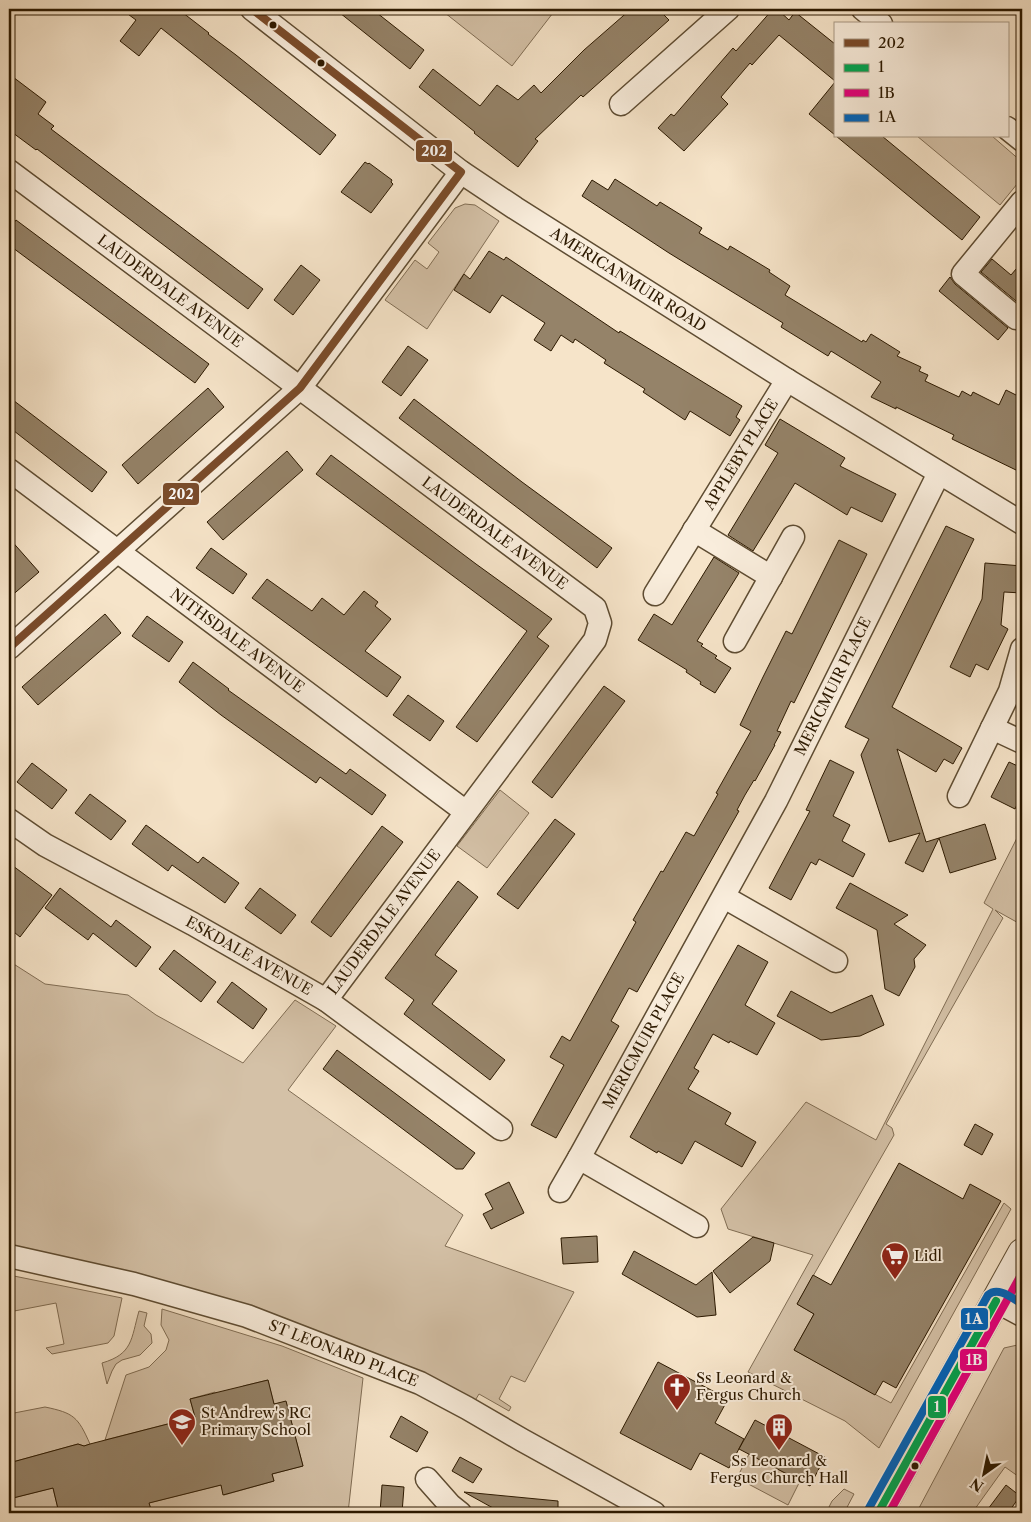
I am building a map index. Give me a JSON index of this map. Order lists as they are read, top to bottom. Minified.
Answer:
{"streets":{"street":["AMERICANMUIR ROAD","LAUDERDALE AVENUE","APPLEBY PLACE","NITHSDALE AVENUE","MERICMUIR PLACE","ESKDALE AVENUE","ST LEONARD PLACE"]},"crossings":[["AMERICANMUIR ROAD","APPLEBY PLACE"],["AMERICANMUIR ROAD","MERICMUIR PLACE"],["LAUDERDALE AVENUE","NITHSDALE AVENUE"],["LAUDERDALE AVENUE","ESKDALE AVENUE"]],"places":{"supermarket":["Lidl"],"church":["Ss Leonard & Fergus Church"],"school or university":["St Andrew's RC Primary School"],"building":["Ss Leonard & Fergus Church Hall"]},"lines":["transit line 202","transit line 1B","transit line 1A","transit line 1"],"legend":["202","1","1B","1A"],"north":"bottom left"}
